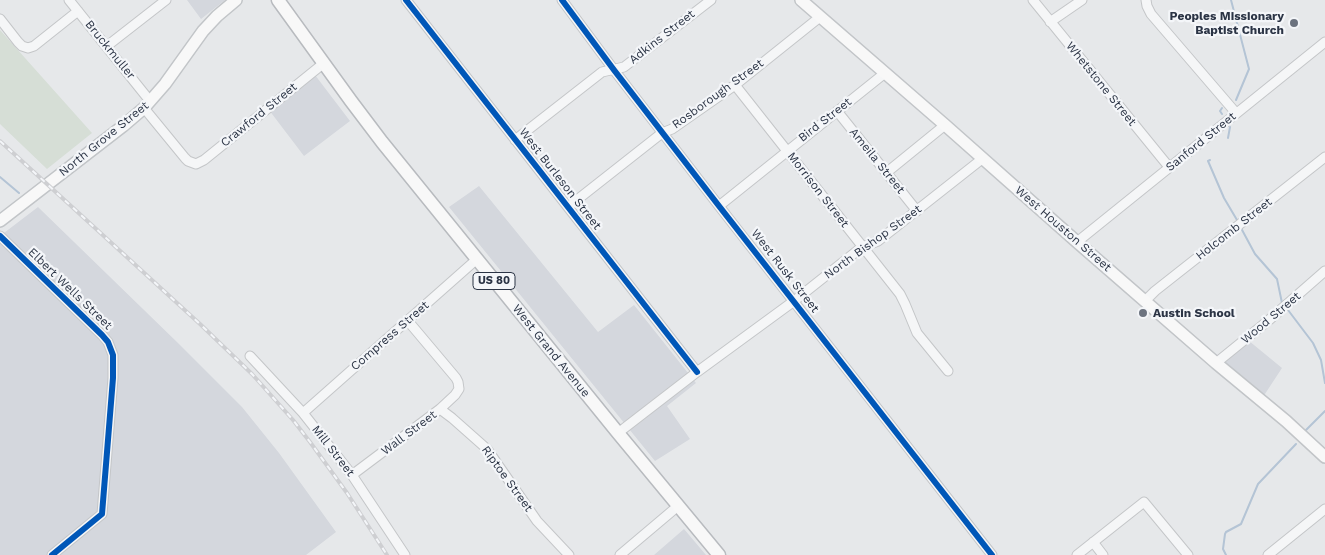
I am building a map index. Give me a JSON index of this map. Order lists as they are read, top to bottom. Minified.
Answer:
{"streets":{"highway":["US 80","West Grand Avenue"],"main road":["North Grove Street","West Houston Street"],"street":["Adkins Street","Bruckmuller","Whetstone Street","Rosborough Street","Crawford Street","Bird Street","Sanford Street","Ameila Street","West Burleson Street","Morrison Street","Holcomb Street","North Bishop Street","West Rusk Street","Elbert Wells Street","Wood Street","Compress Street","Wall Street","Mill Street","Riptoe Street"]},"crossings":[["Adkins Street","West Burleson Street"],["Adkins Street","West Rusk Street"],["Bruckmuller","Crawford Street"],["Bruckmuller","North Grove Street"],["Whetstone Street","Sanford Street"],["Rosborough Street","West Burleson Street"],["Rosborough Street","Morrison Street"],["Rosborough Street","West Houston Street"],["Rosborough Street","West Rusk Street"],["Crawford Street","West Grand Avenue"],["Bird Street","Ameila Street"],["Bird Street","Morrison Street"],["Bird Street","West Houston Street"],["Bird Street","West Rusk Street"],["Sanford Street","West Houston Street"],["Ameila Street","North Bishop Street"],["West Burleson Street","North Bishop Street"],["Morrison Street","North Bishop Street"],["West Houston Street","Holcomb Street"],["West Houston Street","North Bishop Street"],["West Houston Street","Wood Street"],["North Bishop Street","West Rusk Street"],["North Bishop Street","West Grand Avenue"],["Compress Street","West Grand Avenue"],["Compress Street","Wall Street"],["Compress Street","Mill Street"],["Wall Street","Mill Street"],["Wall Street","Riptoe Street"]],"places":["Peoples Missionary Baptist Church","Austin School"]}
